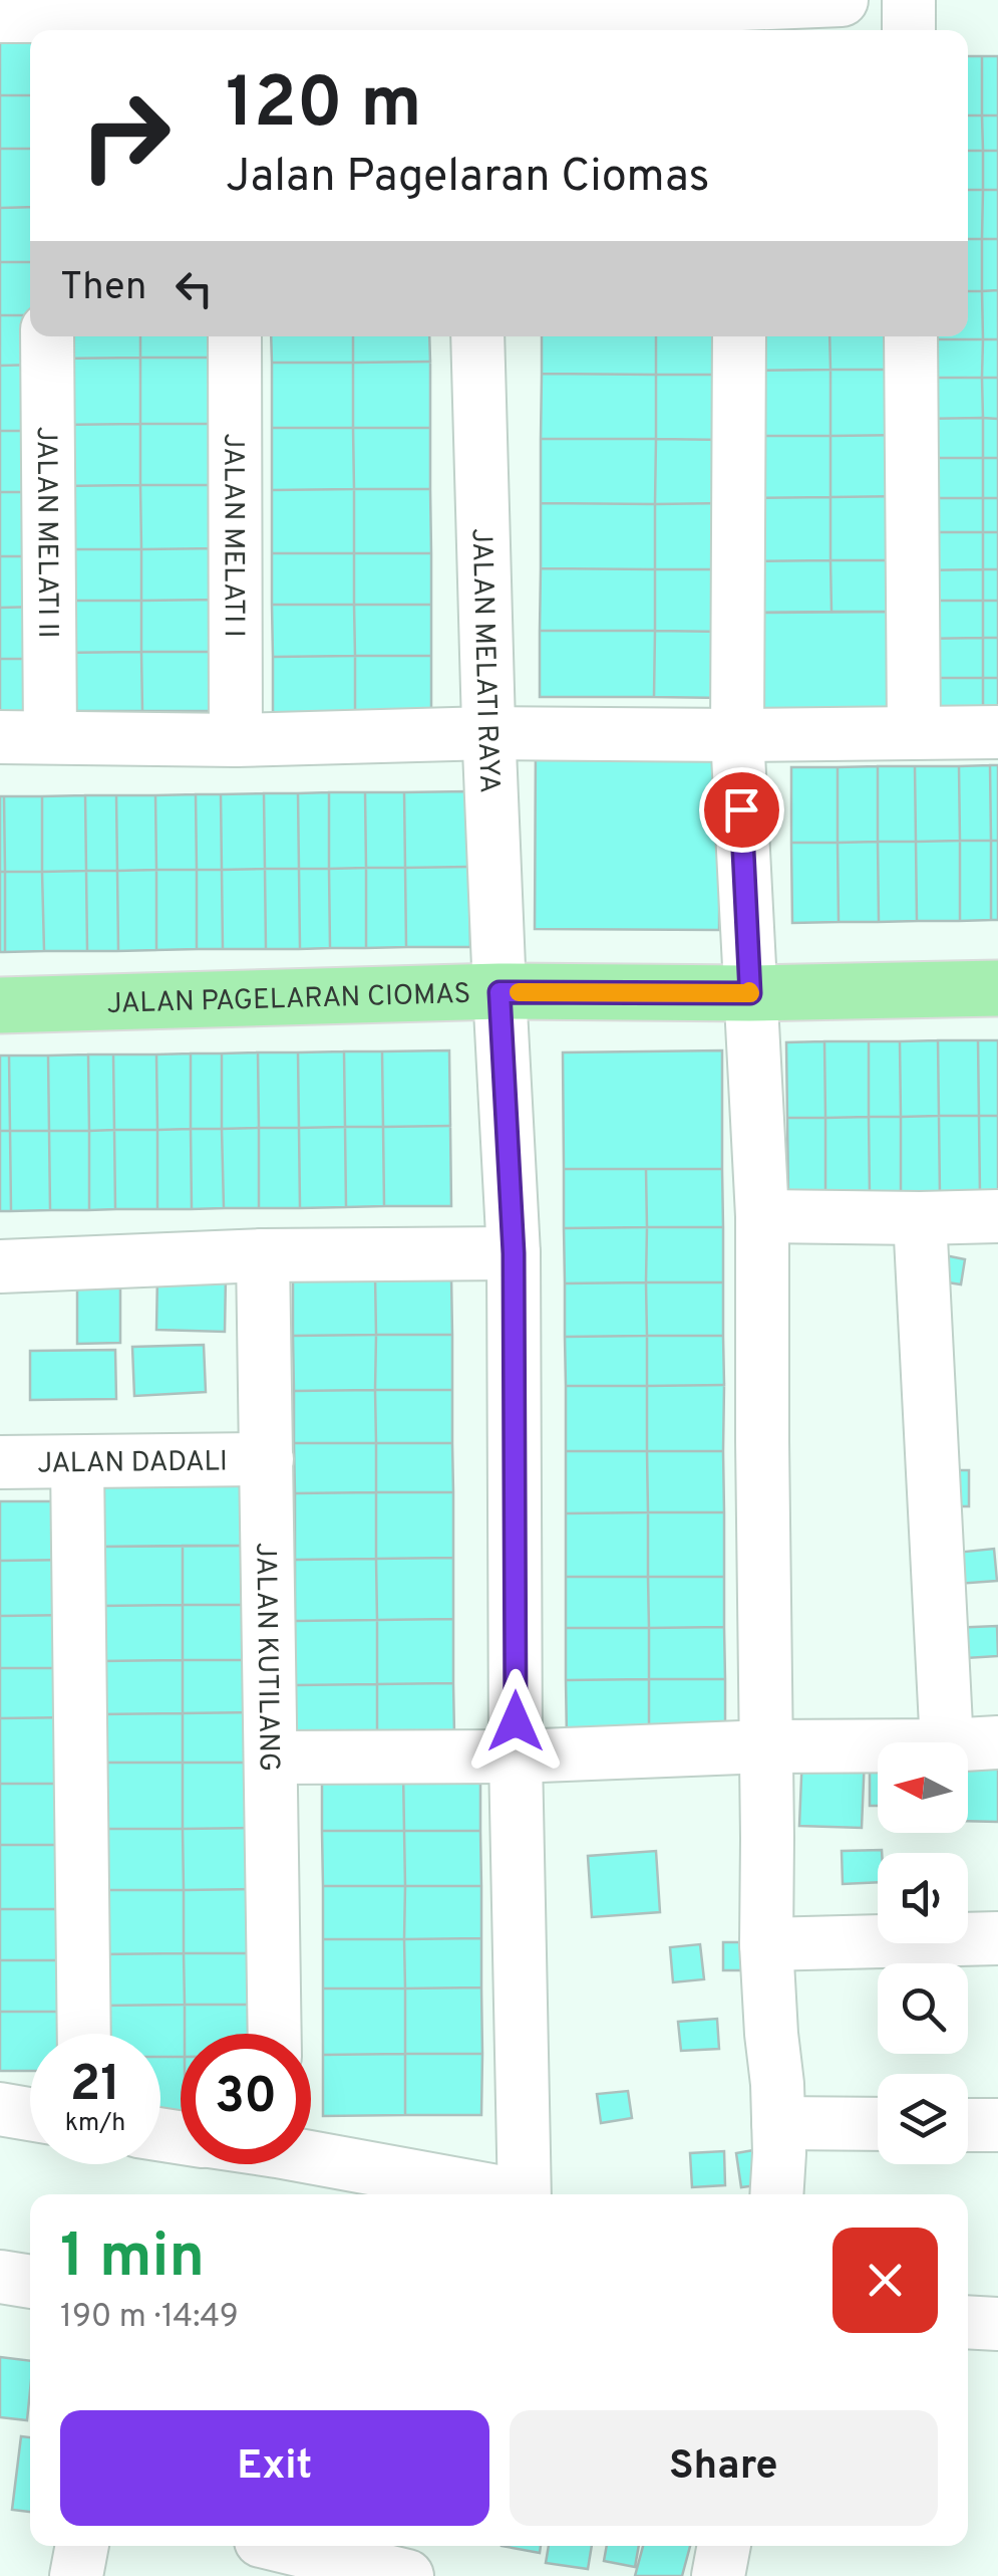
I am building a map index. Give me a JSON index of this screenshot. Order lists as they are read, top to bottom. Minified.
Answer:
{"streets":{"main road":["JALAN PAGELARAN CIOMAS"],"street":["JALAN MELATI II","JALAN MELATI I","JALAN MELATI RAYA","JALAN DADALI","JALAN KUTILANG"]},"crossings":[["JALAN MELATI RAYA","JALAN PAGELARAN CIOMAS"],["JALAN DADALI","JALAN KUTILANG"]],"north":"left","page":{"turn":["120 m","Jalan Pagelaran Ciomas"],"then":"Then","speed":"21 km/h","limit":"30","heading":["1 min","190 m · 14:49"],"buttons":["Exit","Share"]}}
